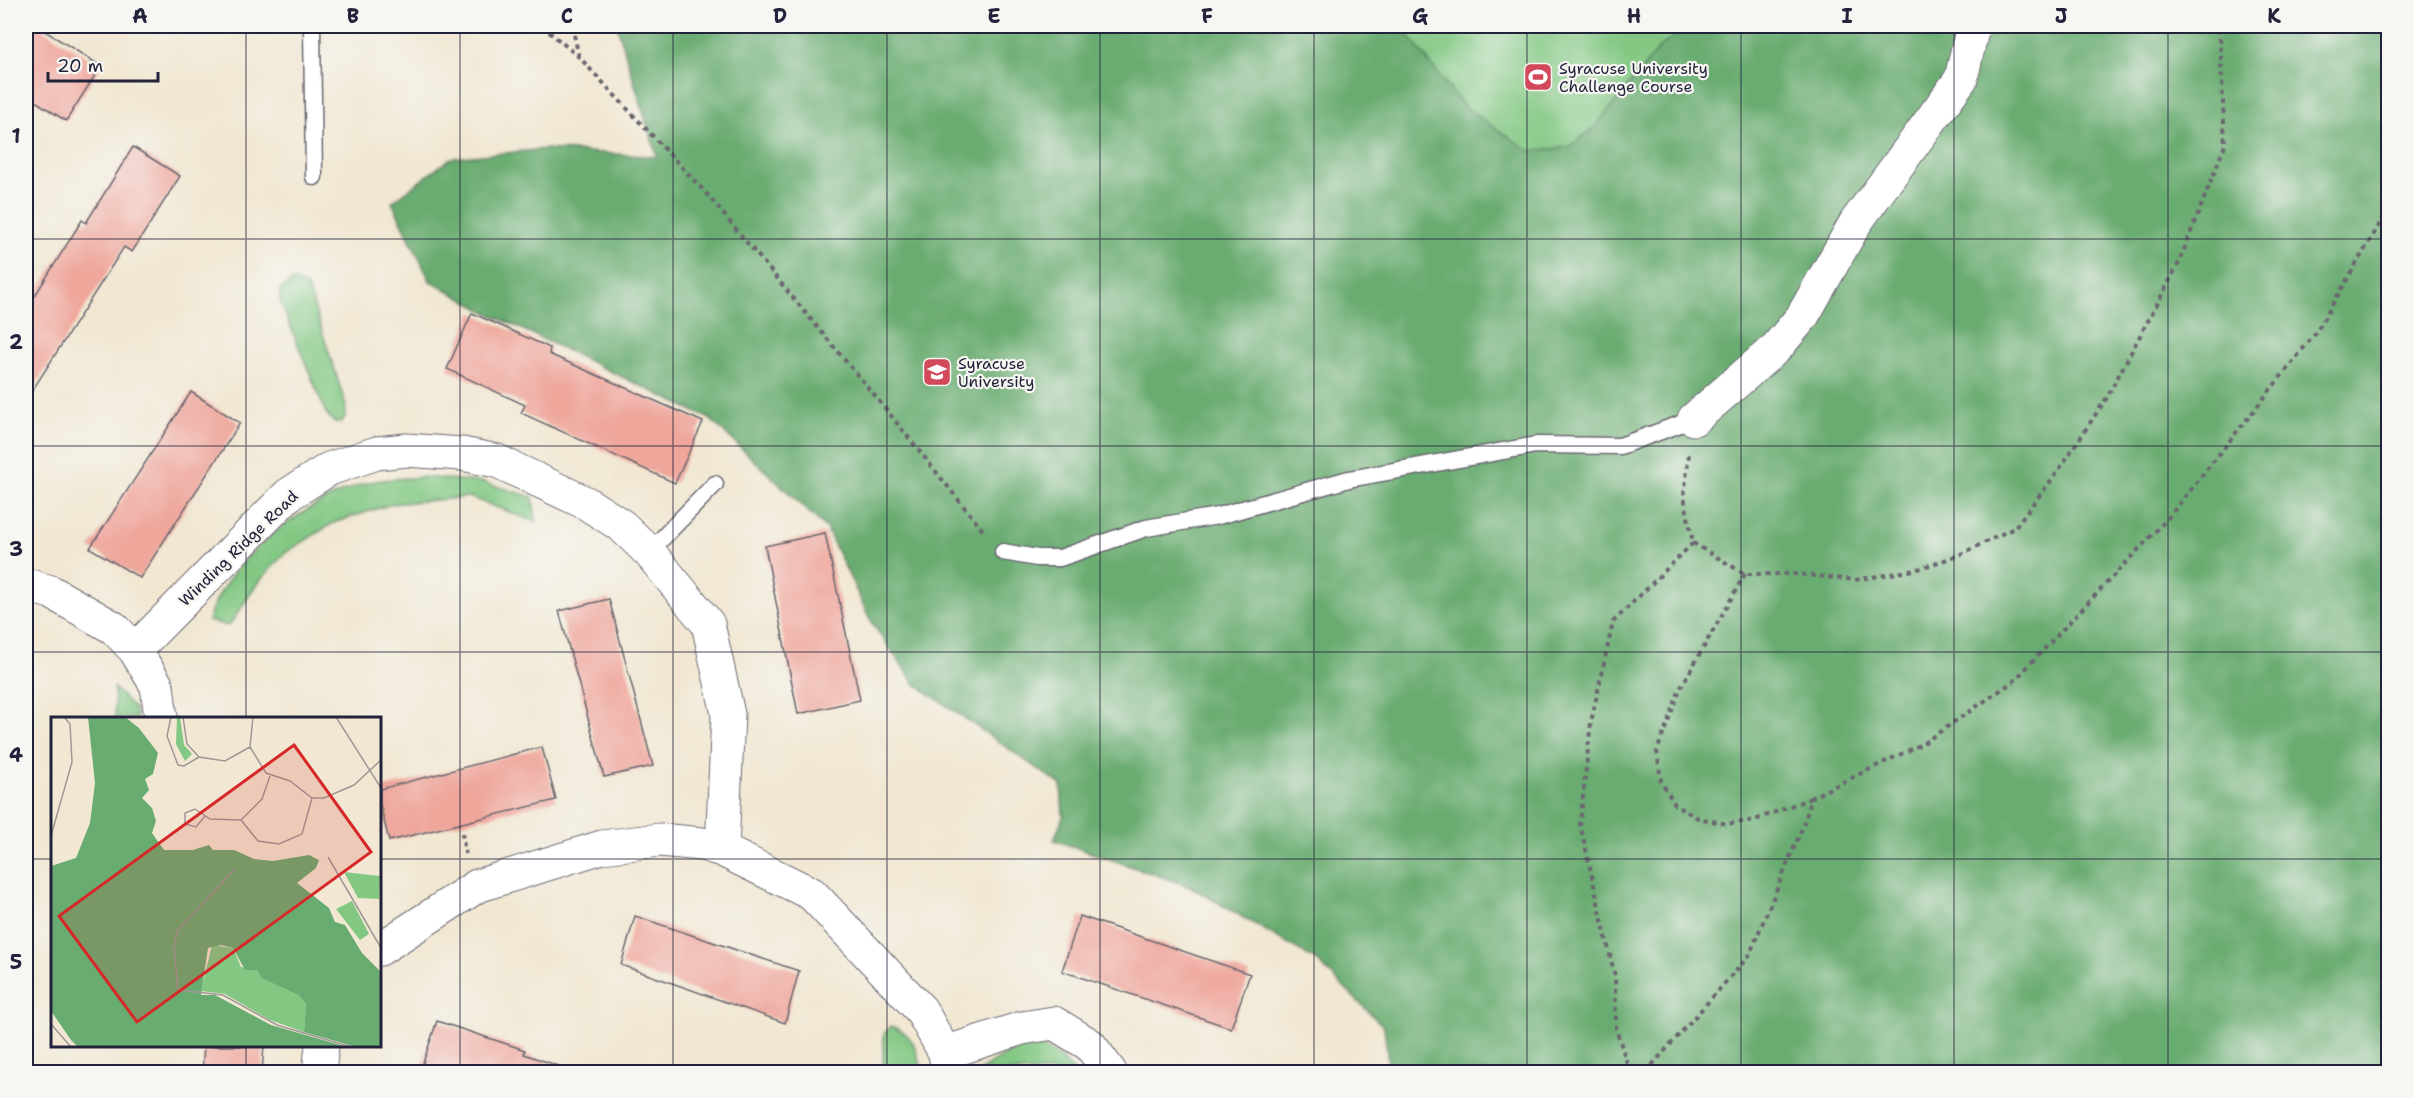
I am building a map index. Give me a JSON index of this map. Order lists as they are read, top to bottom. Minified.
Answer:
{"streets":{"street":["Winding Ridge Road"]},"places":{"sports":["Syracuse University Challenge Course"],"school or university":["Syracuse University"]},"scale_bar":"20 m","grid":{"columns":["A","B","C","D","E","F","G","H","I","J","K"],"rows":["1","2","3","4","5"]}}
